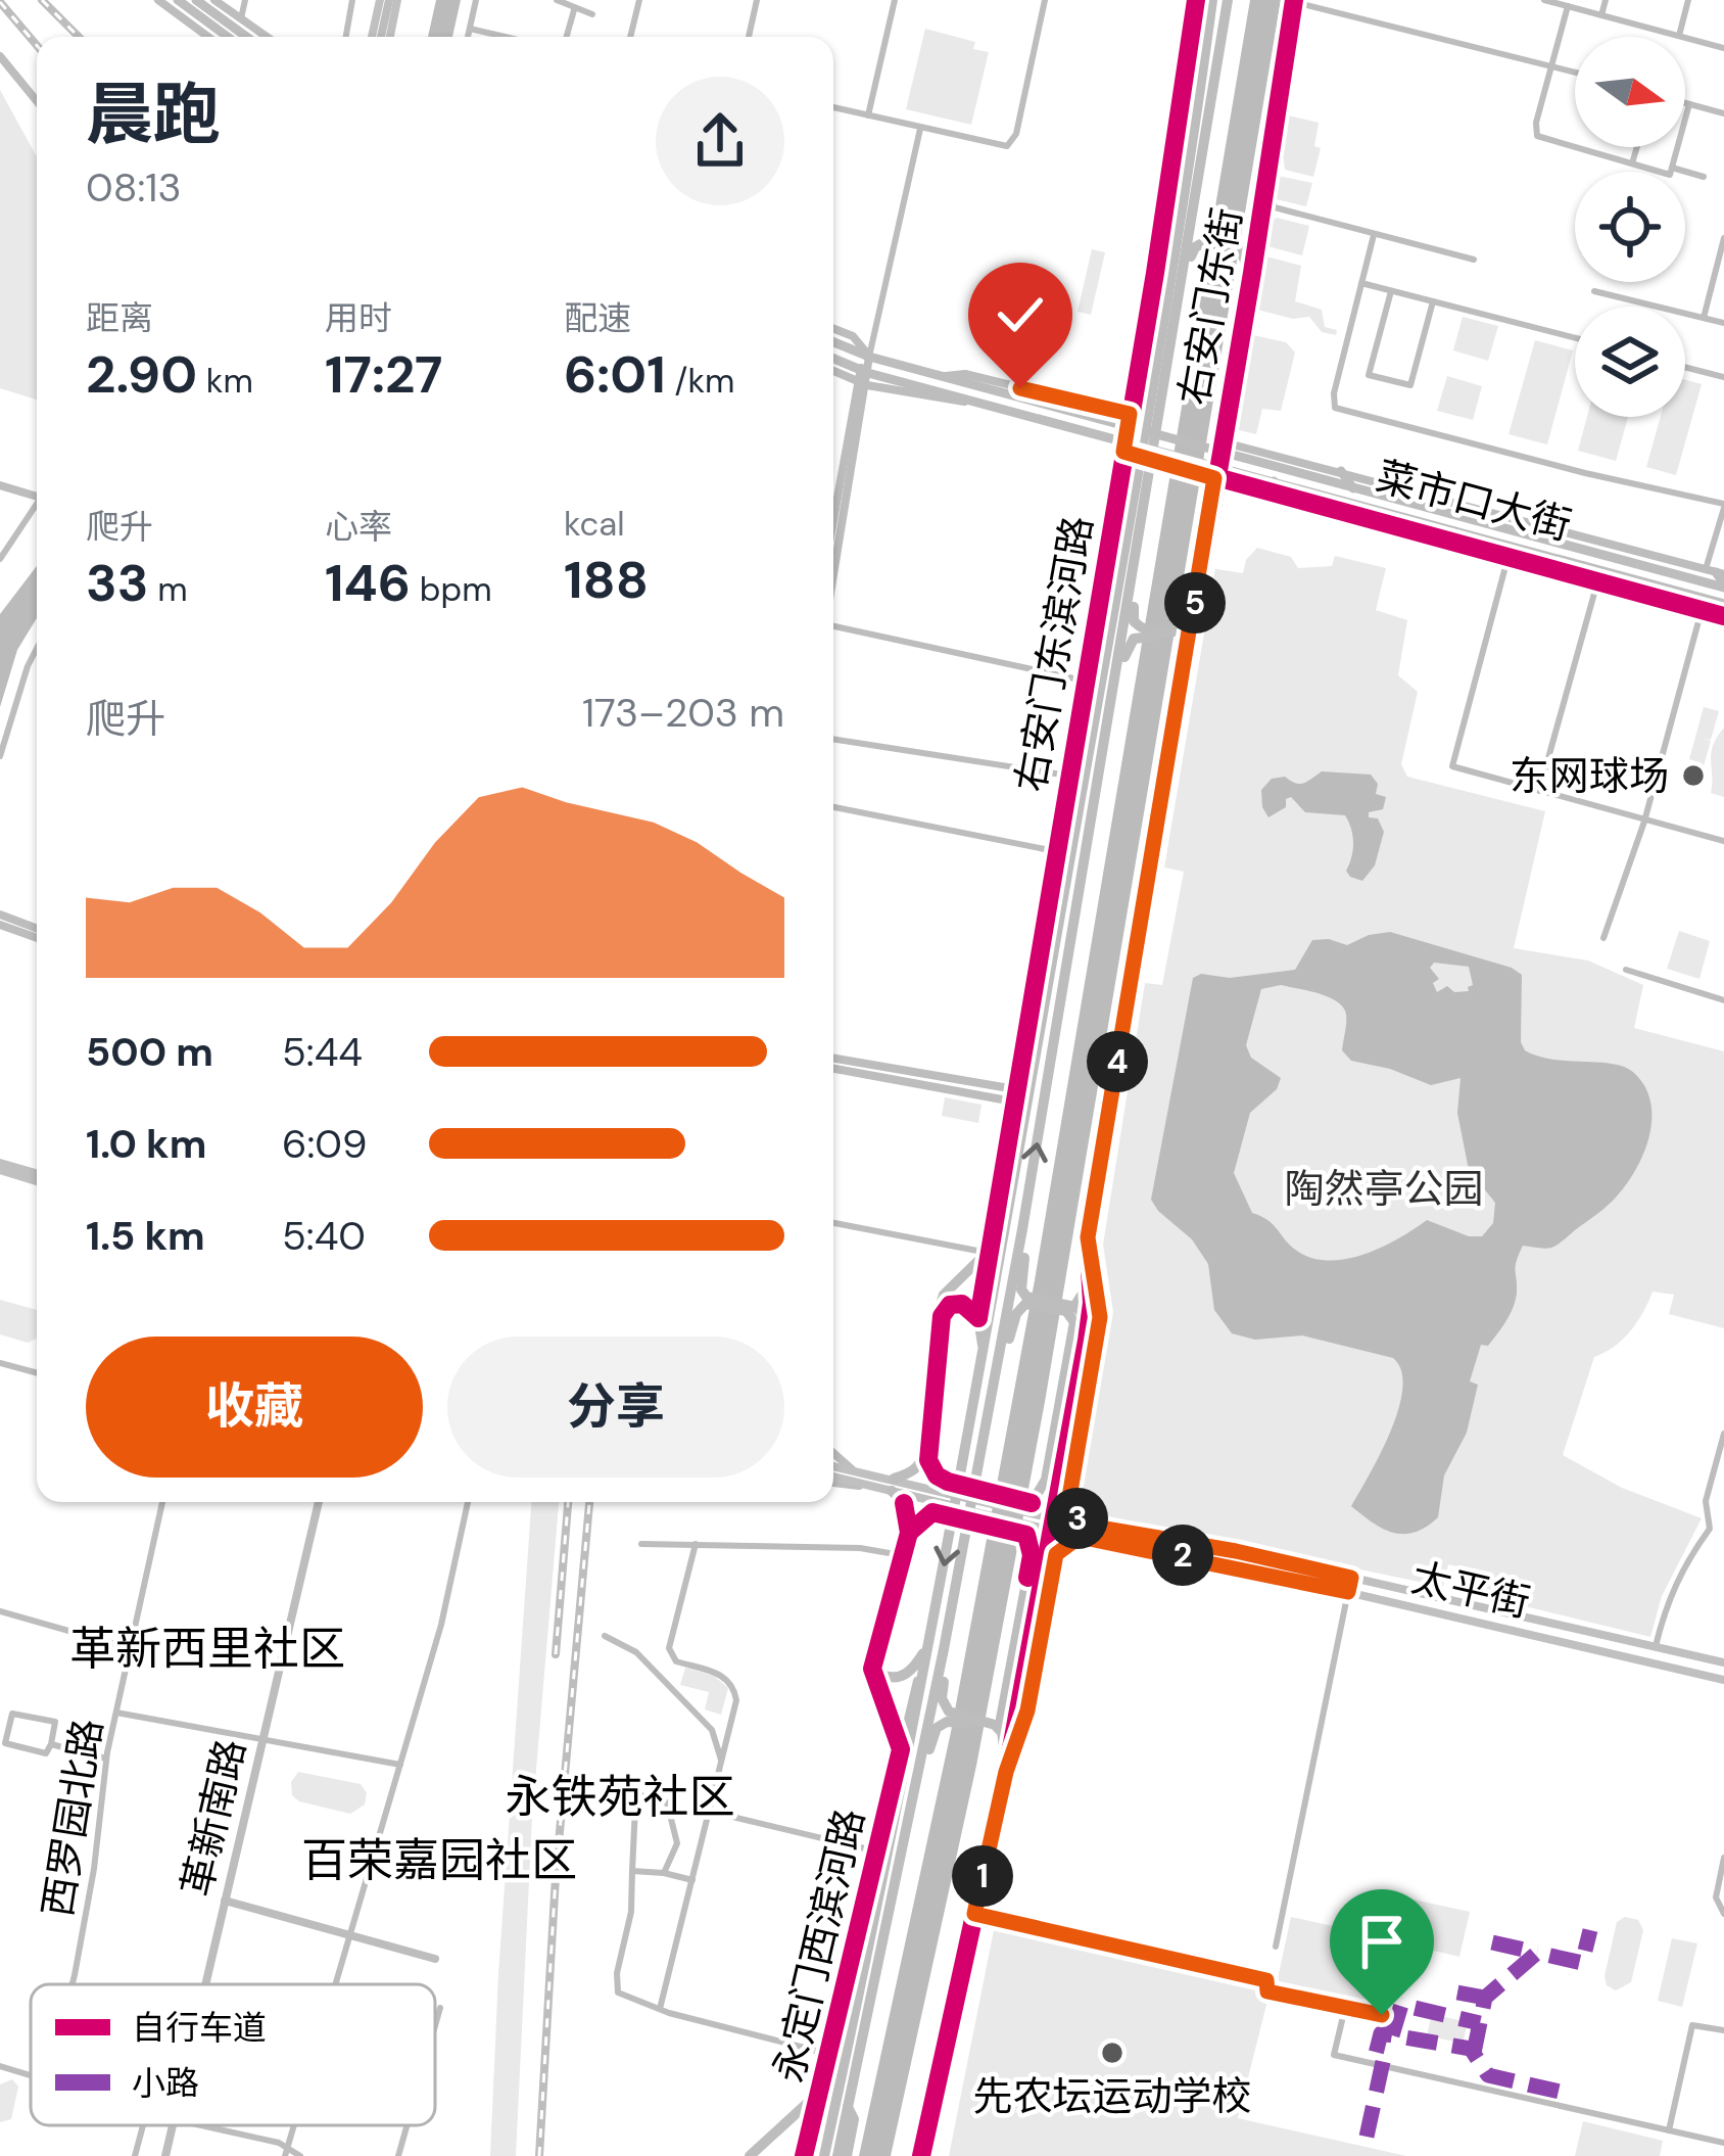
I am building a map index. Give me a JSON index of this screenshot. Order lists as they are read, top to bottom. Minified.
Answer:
{"streets":{"main road":["菜市口大街","太平街"],"street":["右安门东街","右安门东滨河路","西罗园北路","革新南路","永定门西滨河路"]},"crossings":[["右安门东街","菜市口大街"],["菜市口大街","右安门东滨河路"]],"districts":["革新西里社区","永铁苑社区","百荣嘉园社区"],"parks":["陶然亭公园"],"places":["东网球场","先农坛运动学校"],"legend":["自行车道","小路"],"north":"right","page":{"heading":["晨跑","08:13"],"stats":[["距离","2.90 km"],["用时","17:27"],["配速","6:01 /km"],["爬升","33 m"],["心率","146 bpm"],["kcal","188"]],"pins":["5","4","3","2","1"],"chart":["爬升","173–203 m"],"list":[{"name":"500 m","note":"5:44"},{"name":"1.0 km","note":"6:09"},{"name":"1.5 km","note":"5:40"}],"buttons":["收藏","分享"]}}
